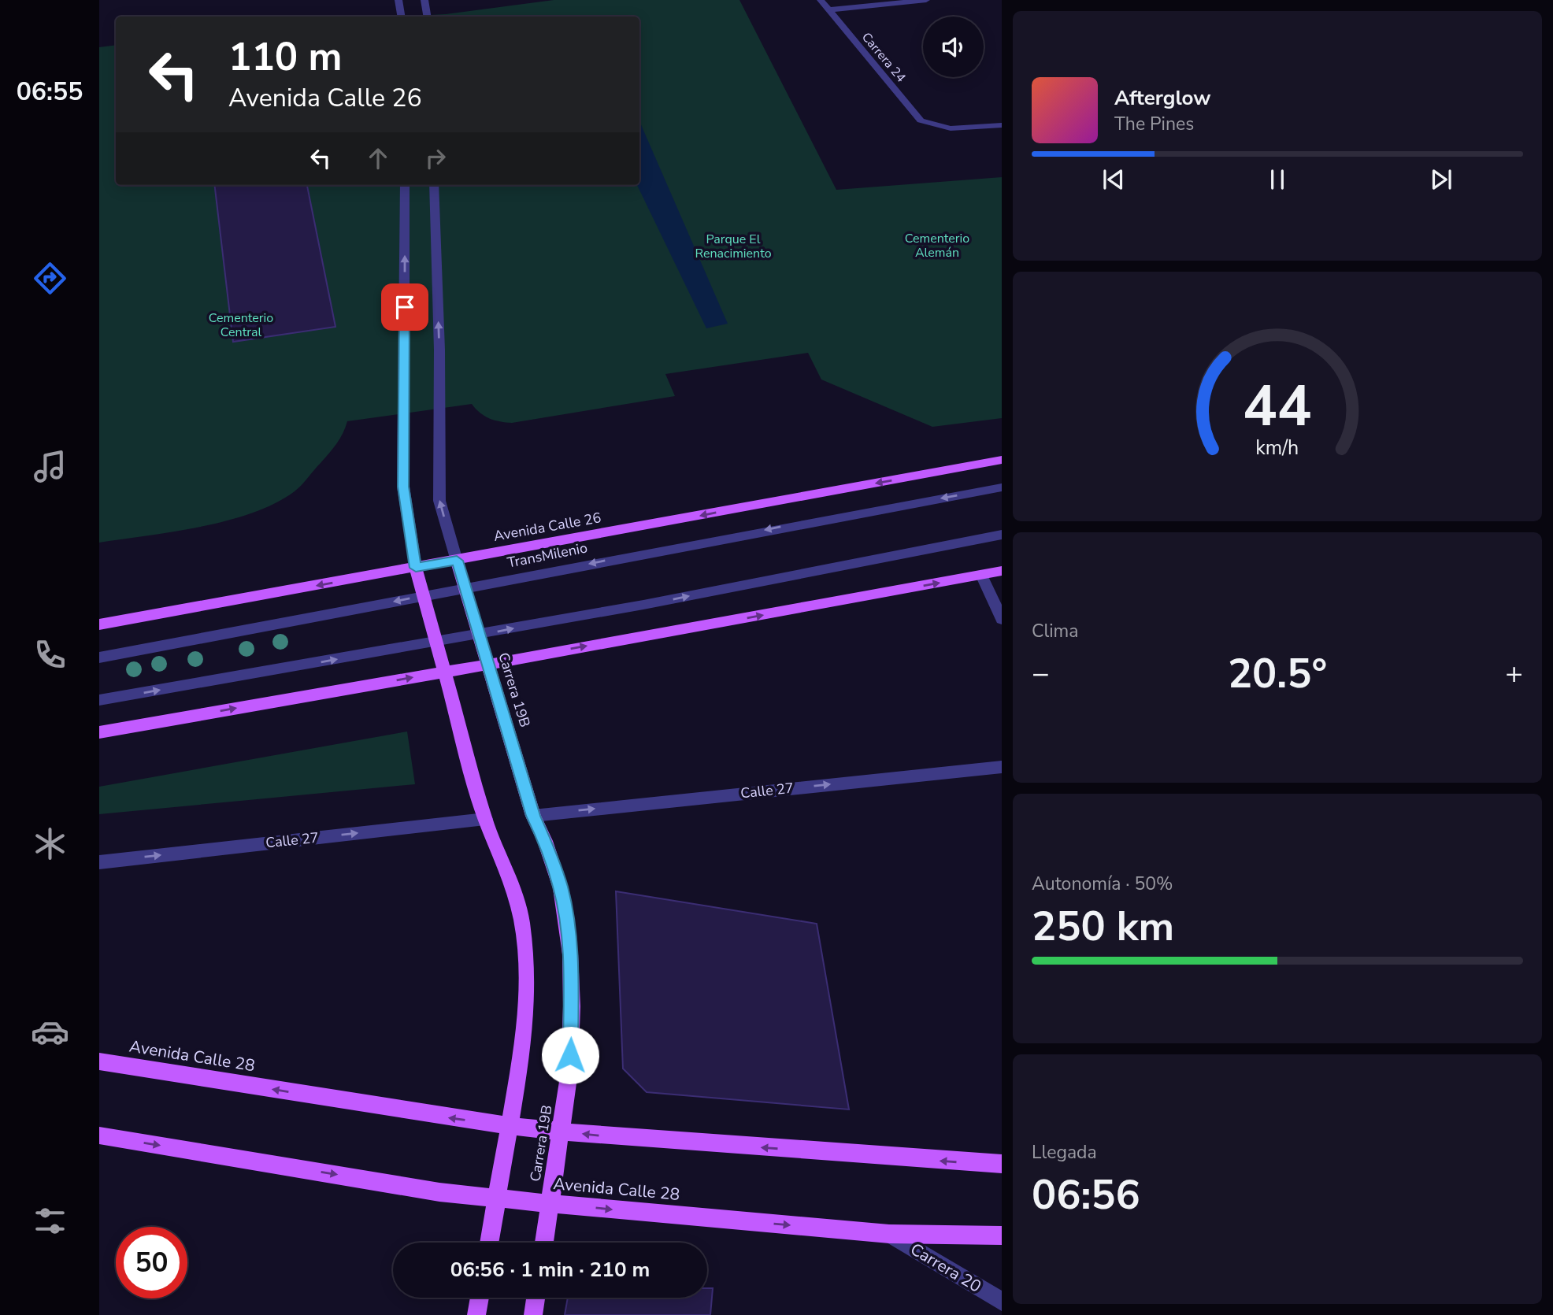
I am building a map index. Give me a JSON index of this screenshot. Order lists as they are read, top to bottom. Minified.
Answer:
{"streets":{"main road":["Avenida Calle 26","Carrera 19B","Avenida Calle 28"],"street":["Carrera 24","TransMilenio","Calle 27","Carrera 20"]},"crossings":[["Avenida Calle 26","Carrera 19B"],["TransMilenio","Carrera 19B"],["Carrera 19B","Calle 27"],["Carrera 19B","Avenida Calle 28"],["Avenida Calle 28","Carrera 20"]],"one_way":["Calle 27"],"parks":["Cementerio Alemán","Parque El Renacimiento","Cementerio Central"],"page":{"tabs":"06:55","turn":["110 m","Avenida Calle 26"],"song":["Afterglow","The Pines"],"tile":["Clima",["Autonomía · 50%","250 km"],["Llegada","06:56"]],"heat":["−","20.5°","+"],"limit":"50","trip":"06:56 · 1 min · 210 m","gauge":["44","km/h"]}}
